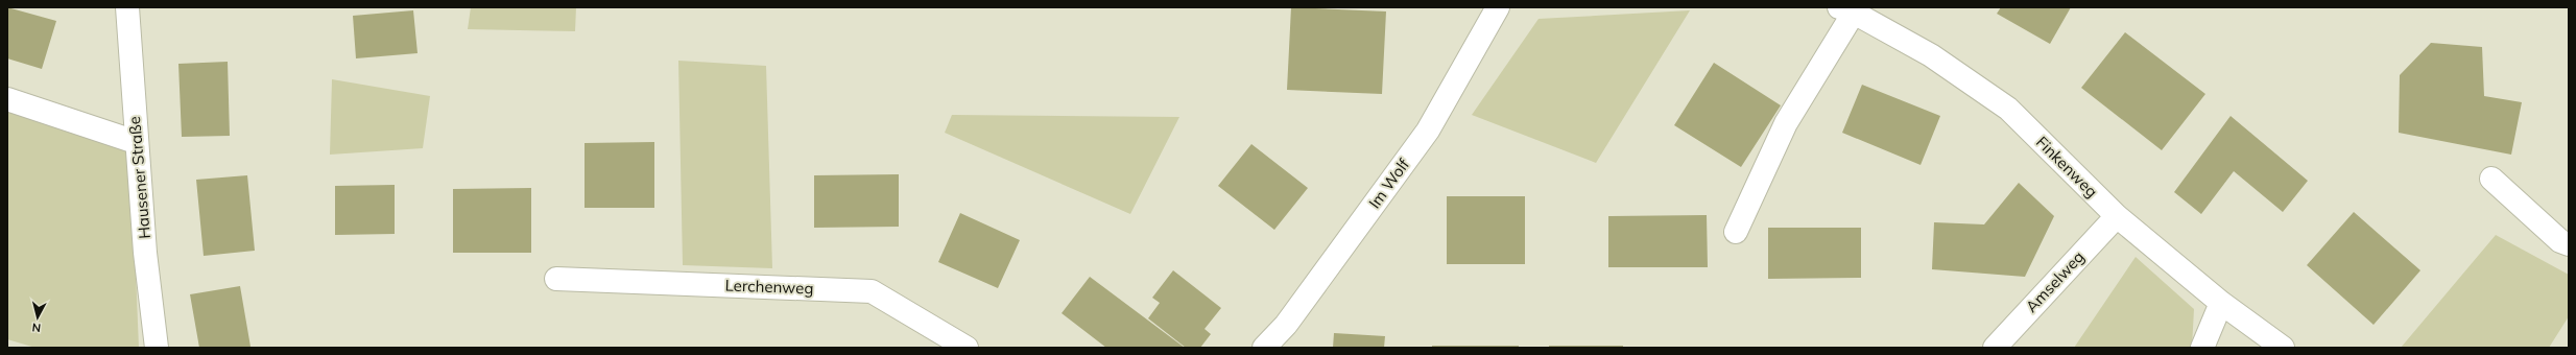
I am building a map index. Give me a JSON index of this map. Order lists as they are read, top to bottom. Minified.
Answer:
{"streets":{"street":["Finkenweg","Hausener Straße","Im Wolf","Amselweg","Lerchenweg"]},"crossings":[["Finkenweg","Amselweg"]],"north":"bottom"}
